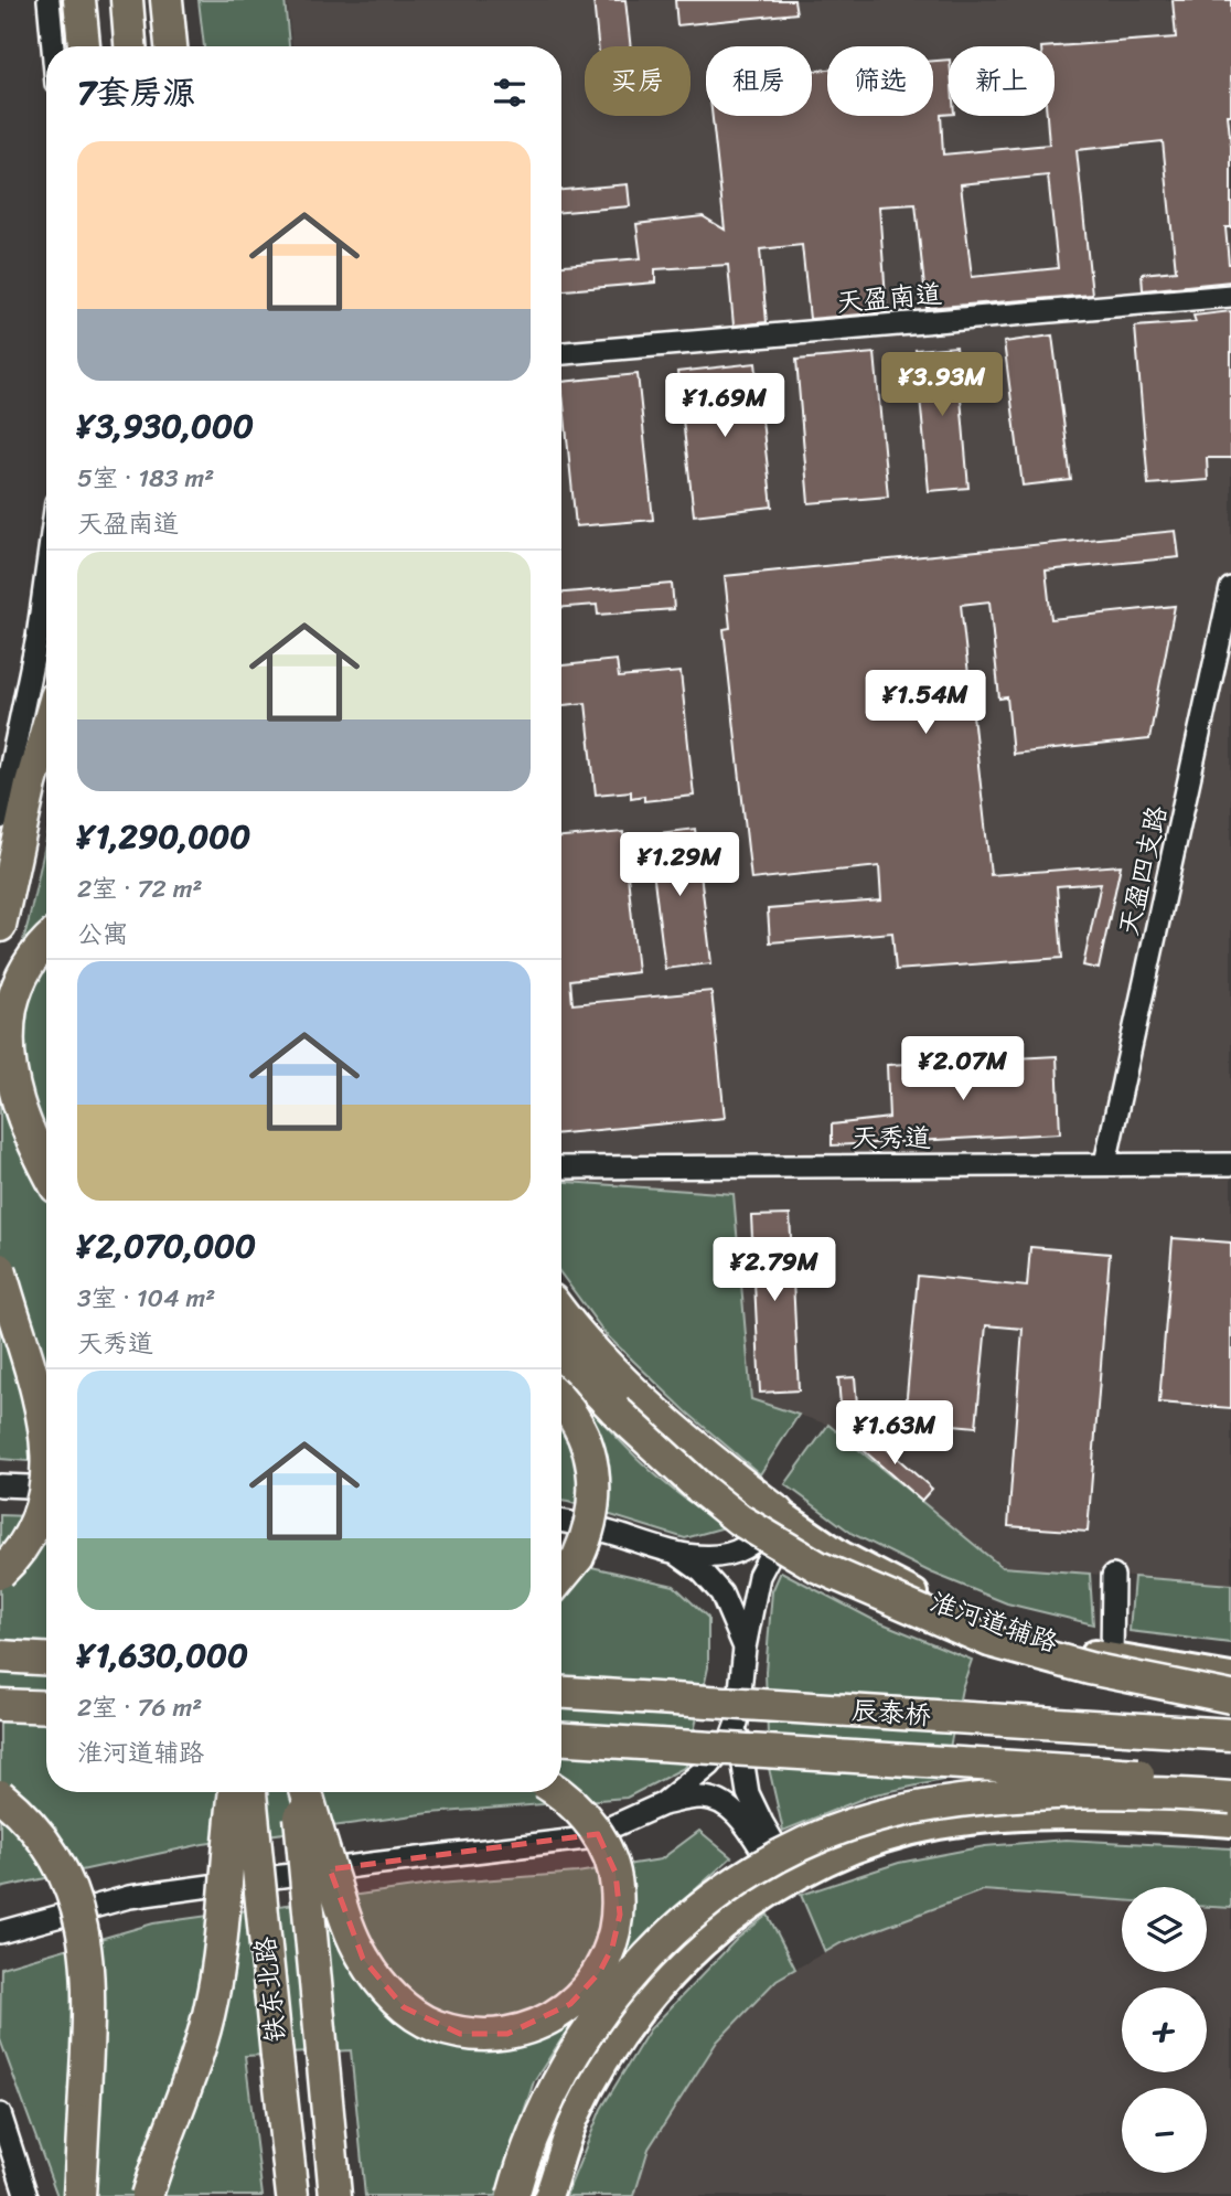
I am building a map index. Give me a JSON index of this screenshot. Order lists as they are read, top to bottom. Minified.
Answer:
{"streets":{"highway":["辰泰桥","铁东北路"],"main road":["淮河道辅路"],"street":["天盈南道","天盈四支路","天秀道"]},"crossings":[["天盈四支路","天秀道"]],"page":{"chip":["买房","租房","筛选","新上"],"heading":"7套房源","list":[{"name":"¥3,930,000","note":"5室 · 183 m² · 天盈南道"},{"name":"¥1,290,000","note":"2室 · 72 m² · 公寓"},{"name":"¥2,070,000","note":"3室 · 104 m² · 天秀道"},{"name":"¥1,630,000","note":"2室 · 76 m² · 淮河道辅路"}],"price":["¥3.93M","¥1.69M","¥1.54M","¥1.29M","¥2.07M","¥2.79M","¥1.63M"],"map_buttons":["+","−"]}}
